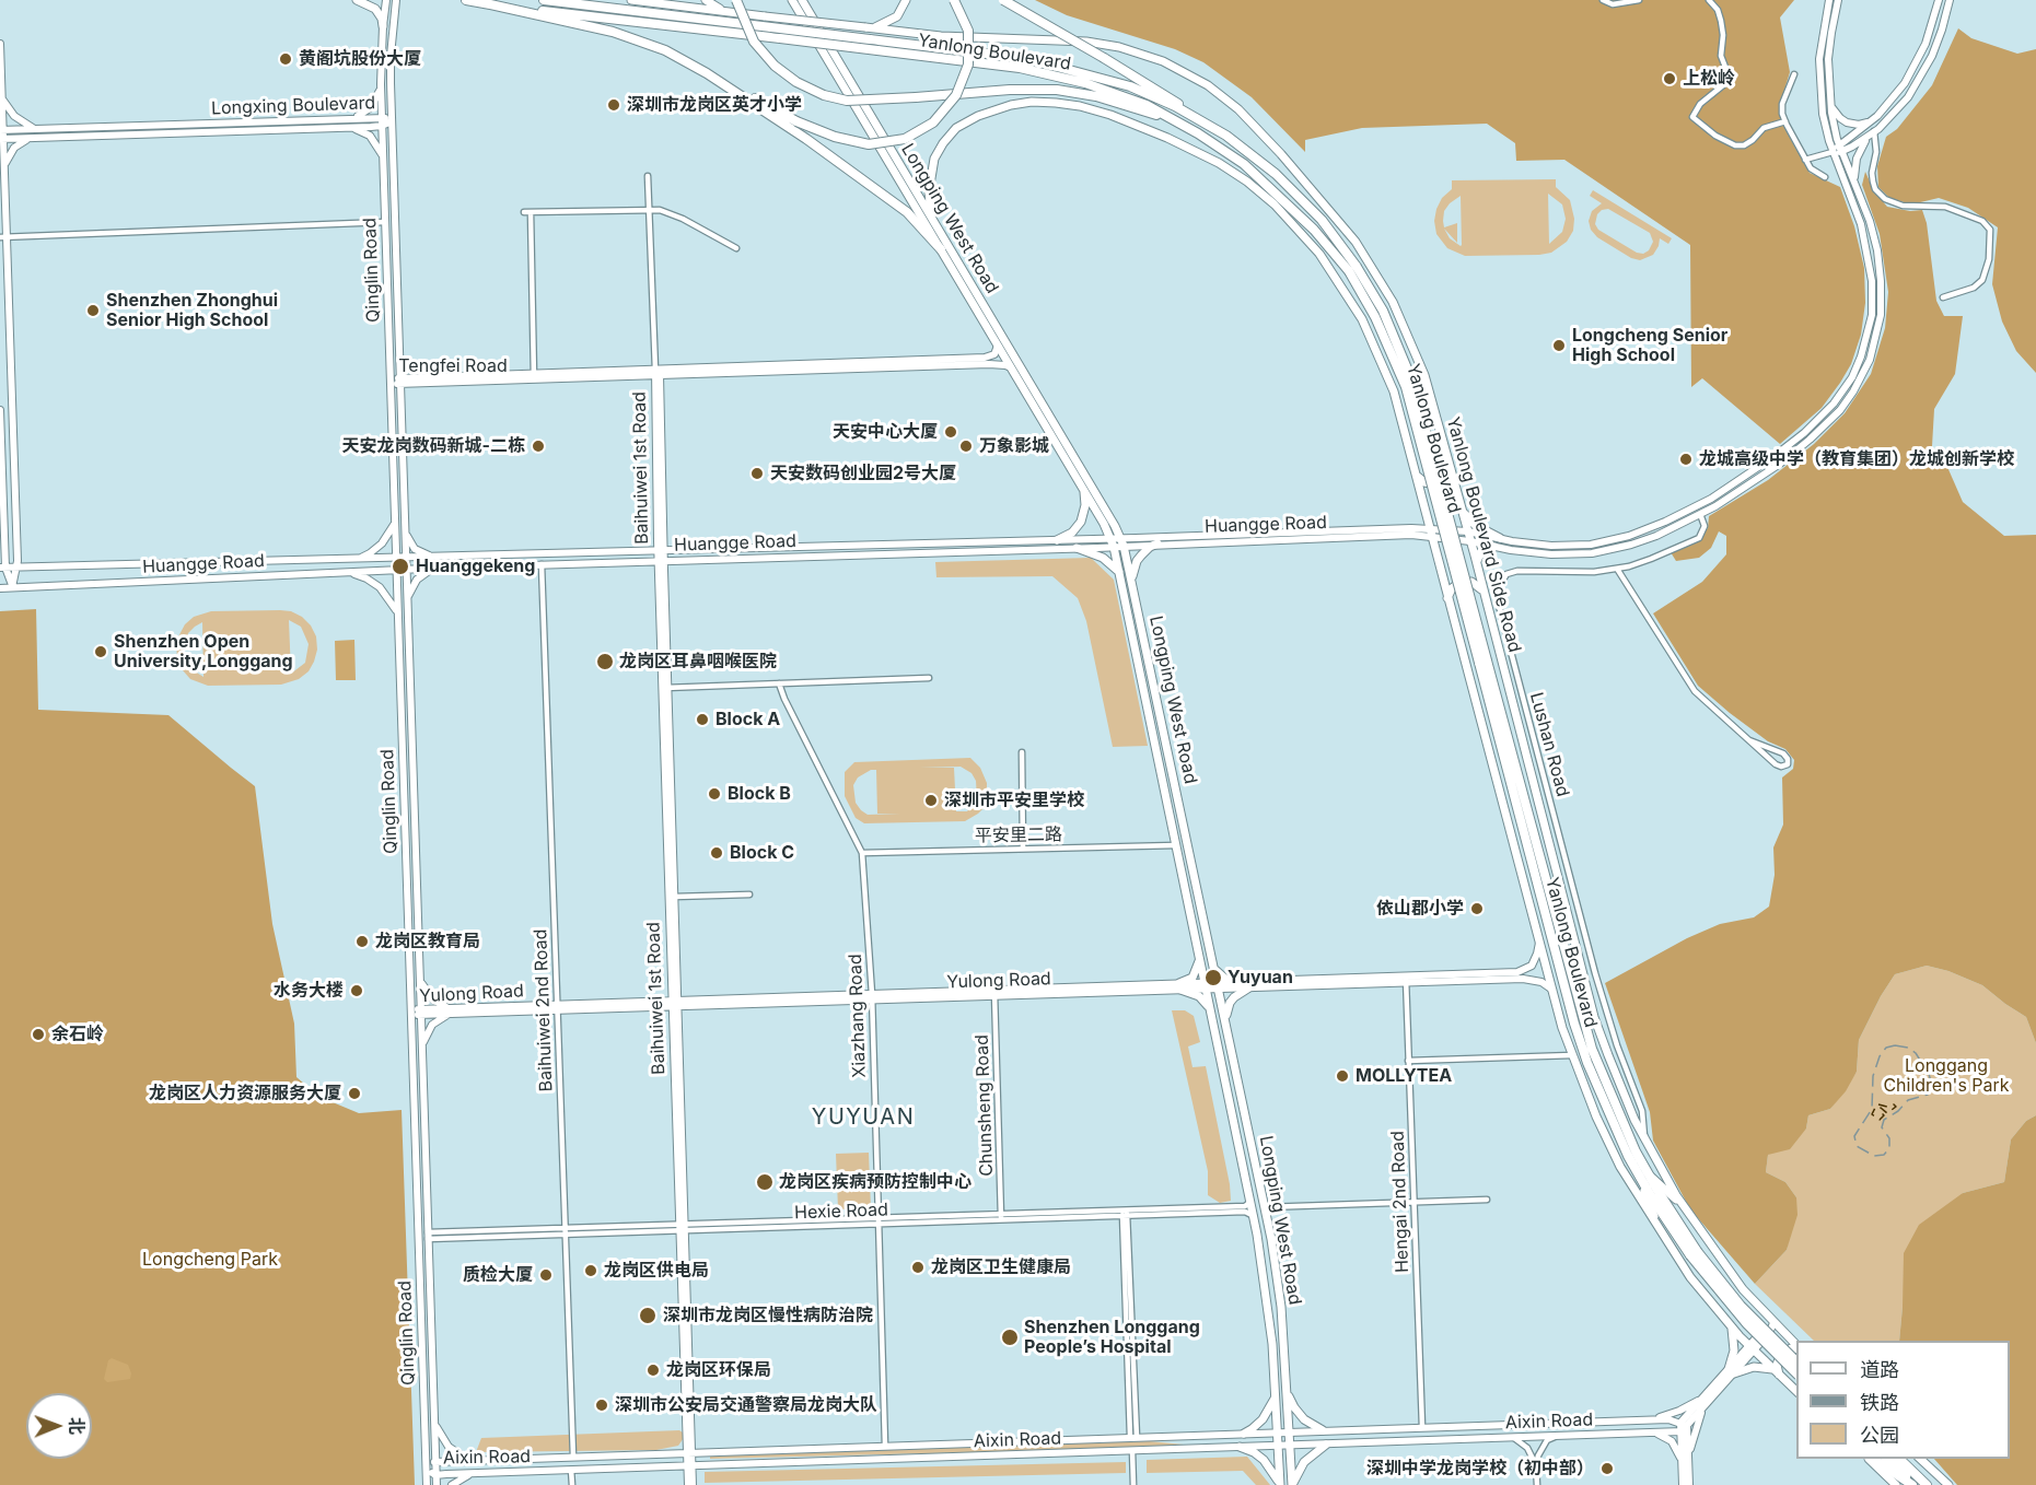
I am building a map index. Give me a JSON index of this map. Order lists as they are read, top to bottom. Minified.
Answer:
{"streets":{"highway":["Yanlong Boulevard"],"main road":["Longxing Boulevard","Longping West Road","Qinglin Road","Tengfei Road","Baihuiwei 1st Road","Huangge Road","Yanlong Boulevard Side Road","Yulong Road","Aixin Road"],"street":["Lushan Road","平安里二路","Baihuiwei 2nd Road","Xiazhang Road","Chunsheng Road","Hengai 2nd Road","Hexie Road"]},"crossings":[["Longxing Boulevard","Qinglin Road"],["Longping West Road","Tengfei Road"],["Longping West Road","Huangge Road"],["Longping West Road","平安里二路"],["Longping West Road","Yulong Road"],["Longping West Road","Hexie Road"],["Longping West Road","Aixin Road"],["Qinglin Road","Tengfei Road"],["Qinglin Road","Huangge Road"],["Qinglin Road","Yulong Road"],["Qinglin Road","Hexie Road"],["Qinglin Road","Aixin Road"],["Tengfei Road","Baihuiwei 1st Road"],["Baihuiwei 1st Road","Huangge Road"],["Baihuiwei 1st Road","Yulong Road"],["Baihuiwei 1st Road","Hexie Road"],["Baihuiwei 1st Road","Aixin Road"],["Huangge Road","Yanlong Boulevard Side Road"],["Huangge Road","Lushan Road"],["Huangge Road","Baihuiwei 2nd Road"],["Yanlong Boulevard Side Road","Lushan Road"],["平安里二路","Xiazhang Road"],["Yulong Road","Baihuiwei 2nd Road"],["Yulong Road","Xiazhang Road"],["Yulong Road","Chunsheng Road"],["Yulong Road","Hengai 2nd Road"],["Baihuiwei 2nd Road","Hexie Road"],["Baihuiwei 2nd Road","Aixin Road"],["Xiazhang Road","Hexie Road"],["Xiazhang Road","Aixin Road"],["Chunsheng Road","Hexie Road"],["Hengai 2nd Road","Aixin Road"]],"districts":["YUYUAN"],"parks":["Longgang Children's Park","Longcheng Park"],"places":["黄阁坑股份大厦","上松岭","深圳市龙岗区英才小学","Shenzhen Zhonghui Senior High School","Longcheng Senior High School","天安中心大厦","天安龙岗数码新城-二栋","万象影城","龙城高级中学（教育集团）龙城创新学校","天安数码创业园2号大厦","Huanggekeng","Shenzhen Open University,Longgang","龙岗区耳鼻咽喉医院","Block A","Block B","深圳市平安里学校","Block C","依山郡小学","龙岗区教育局","Yuyuan","水务大楼","余石岭","MOLLYTEA","龙岗区人力资源服务大厦","龙岗区疾病预防控制中心","龙岗区卫生健康局","龙岗区供电局","质检大厦","深圳市龙岗区慢性病防治院","Shenzhen Longgang People’s Hospital","龙岗区环保局","深圳市公安局交通警察局龙岗大队","深圳中学龙岗学校（初中部）"],"legend":["道路","铁路","公园"],"north":"right"}
